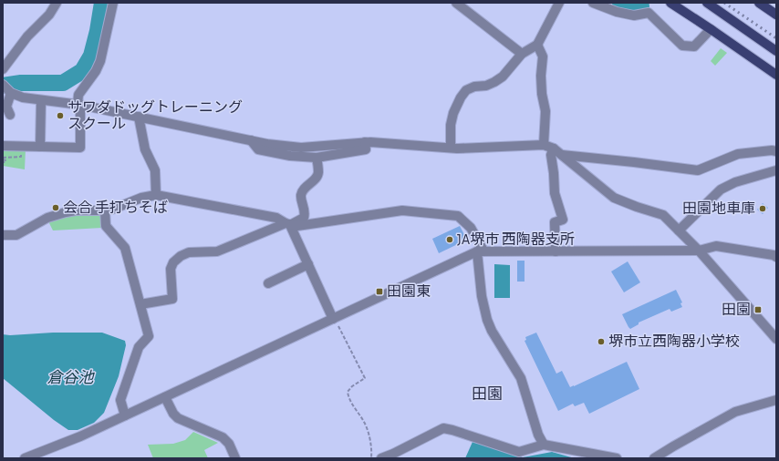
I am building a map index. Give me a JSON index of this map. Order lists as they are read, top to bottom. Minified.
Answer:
{"districts":["田園"],"water":["倉谷池"],"places":{"other":["サワダドッグトレーニング スクール","会合 手打ちそば","田園地車庫","JA堺市 西陶器支所","堺市立西陶器小学校"],"transit":["田園東","田園"]}}
